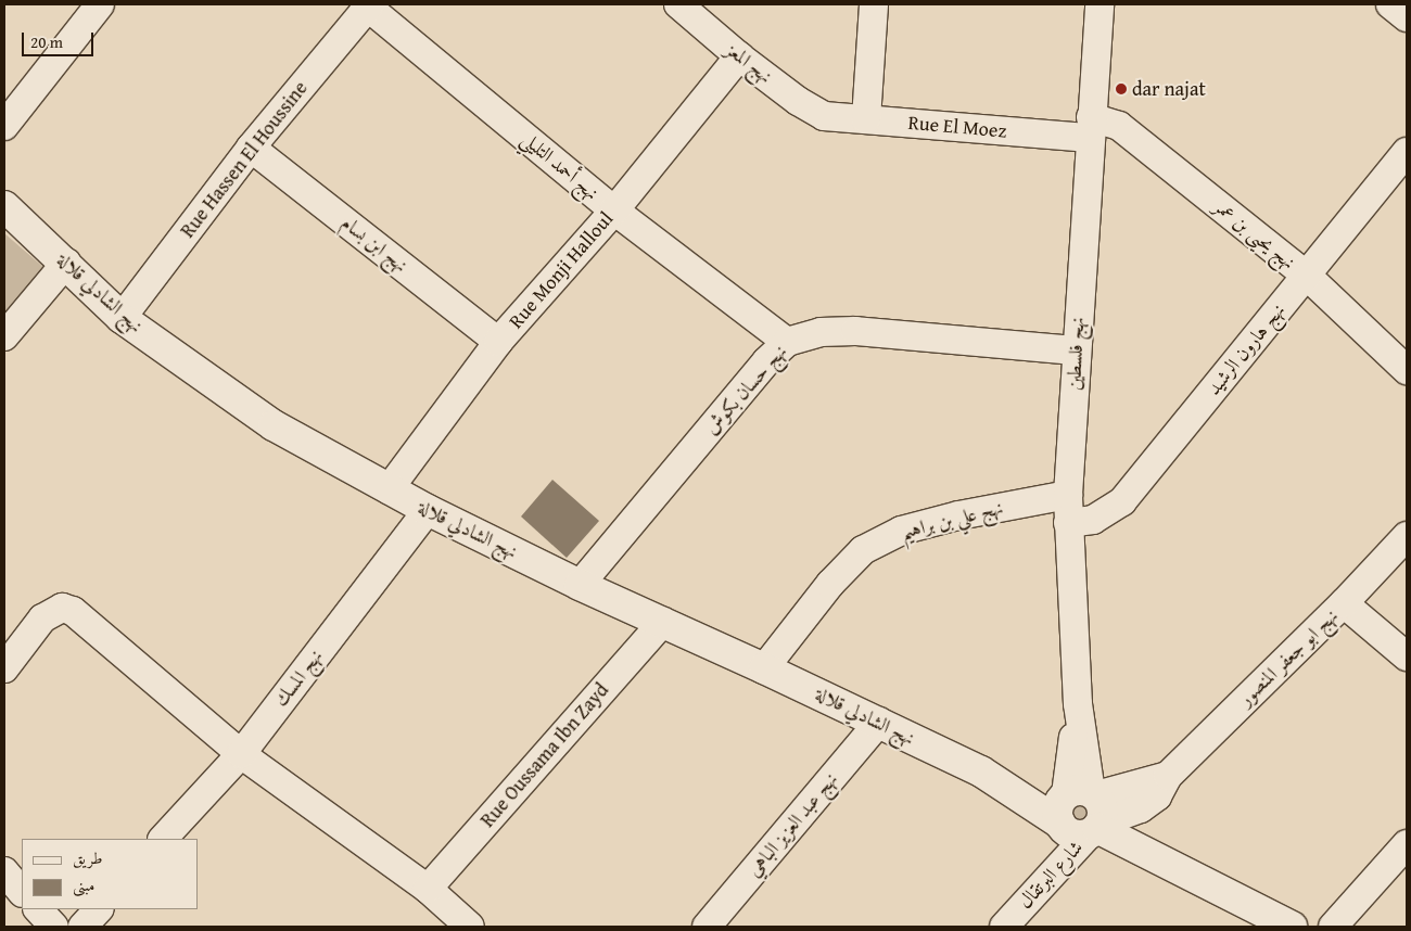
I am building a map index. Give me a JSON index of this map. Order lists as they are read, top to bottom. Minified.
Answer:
{"streets":{"street":["نهج المعز","Rue El Moez","Rue Hassen El Houssine","نهج أحمد التليلي","نهج يحيى بن عمر","نهج ابن بسام","Rue Monji Halloul","نهج الشادلي قلالة","نهج هارون الرشيد","نهج فلسطين","نهج حسان بكوش","نهج علي بن براهيم","نهج ابو جعفر المنصور","نهج المسك","Rue Oussama Ibn Zayd","نهج عبد العزيز الباهي","شارع البرتقال"]},"crossings":[["نهج المعز","Rue El Moez"],["نهج المعز","Rue Monji Halloul"],["Rue El Moez","نهج يحيى بن عمر"],["Rue El Moez","نهج فلسطين"],["Rue Hassen El Houssine","نهج أحمد التليلي"],["Rue Hassen El Houssine","نهج ابن بسام"],["Rue Hassen El Houssine","نهج الشادلي قلالة"],["نهج أحمد التليلي","Rue Monji Halloul"],["نهج أحمد التليلي","نهج حسان بكوش"],["نهج يحيى بن عمر","نهج هارون الرشيد"],["نهج يحيى بن عمر","نهج فلسطين"],["نهج ابن بسام","Rue Monji Halloul"],["Rue Monji Halloul","نهج الشادلي قلالة"],["نهج الشادلي قلالة","نهج فلسطين"],["نهج الشادلي قلالة","نهج حسان بكوش"],["نهج الشادلي قلالة","نهج علي بن براهيم"],["نهج الشادلي قلالة","نهج ابو جعفر المنصور"],["نهج الشادلي قلالة","نهج المسك"],["نهج الشادلي قلالة","Rue Oussama Ibn Zayd"],["نهج الشادلي قلالة","نهج عبد العزيز الباهي"],["نهج الشادلي قلالة","شارع البرتقال"],["نهج هارون الرشيد","نهج فلسطين"],["نهج فلسطين","نهج حسان بكوش"],["نهج فلسطين","نهج علي بن براهيم"],["نهج فلسطين","نهج ابو جعفر المنصور"],["نهج فلسطين","شارع البرتقال"],["نهج ابو جعفر المنصور","شارع البرتقال"]],"places":["dar najat"],"legend":["طريق","مبنى"],"scale_bar":"20 m"}
